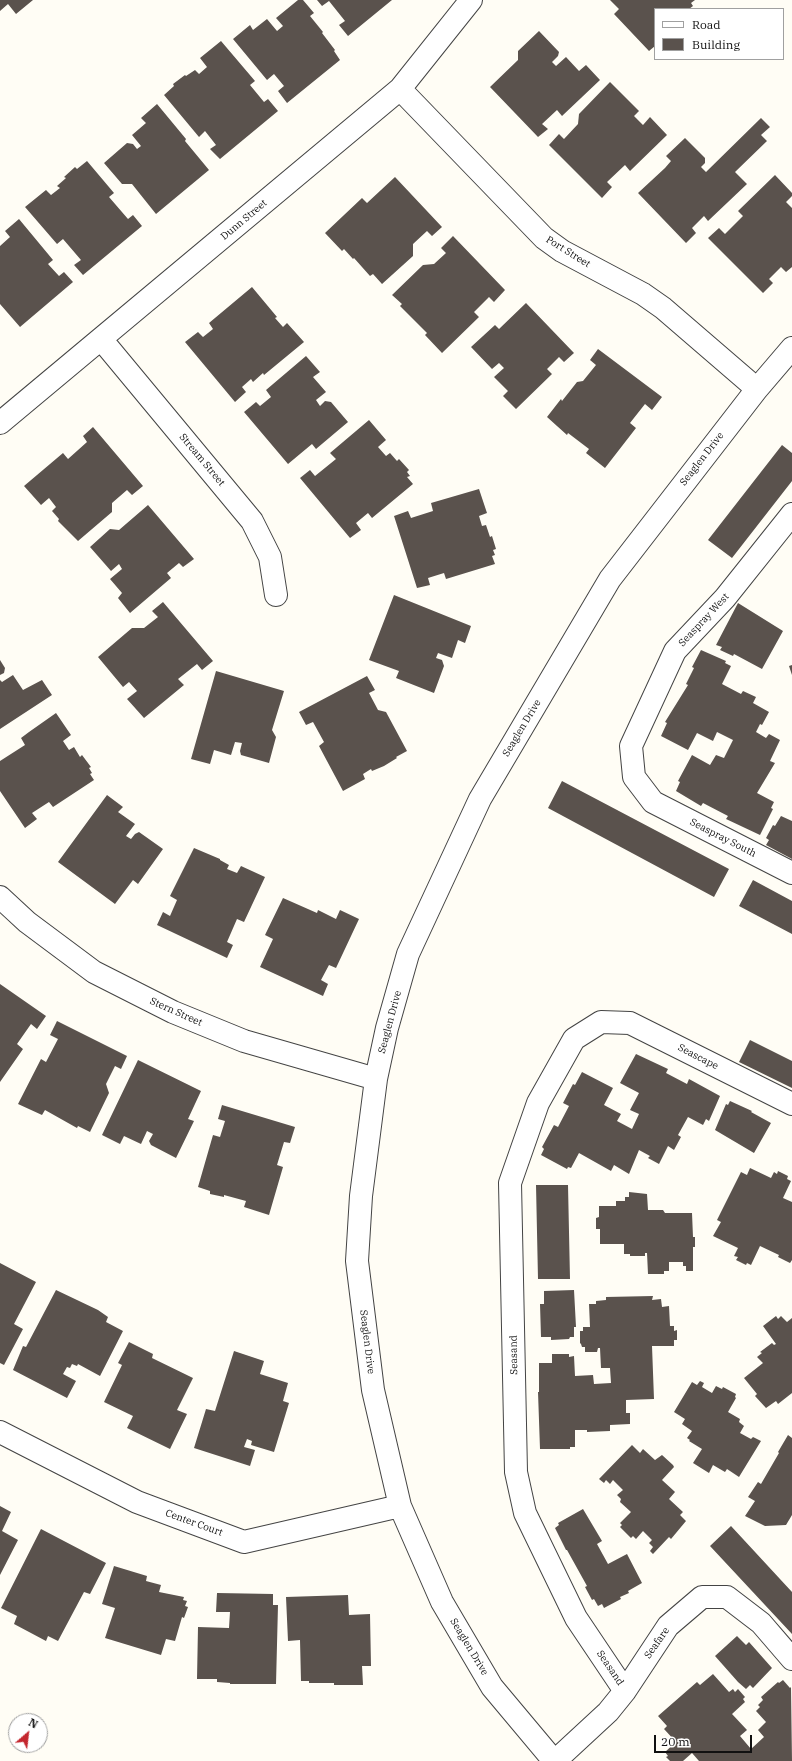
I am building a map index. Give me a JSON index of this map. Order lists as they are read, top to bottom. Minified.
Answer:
{"streets":{"street":["Dunn Street","Port Street","Seaglen Drive","Stream Street","Seaspray West","Seaspray South","Stern Street","Seascape","Seasand","Center Court","Seafare"]},"crossings":[["Dunn Street","Port Street"],["Dunn Street","Stream Street"],["Port Street","Seaglen Drive"],["Seaglen Drive","Stern Street"],["Seaglen Drive","Center Court"],["Seaglen Drive","Seafare"],["Seaspray West","Seaspray South"],["Seascape","Seasand"],["Seasand","Seafare"]],"legend":["Road","Building"],"scale_bar":"20 m","north":"top right"}
